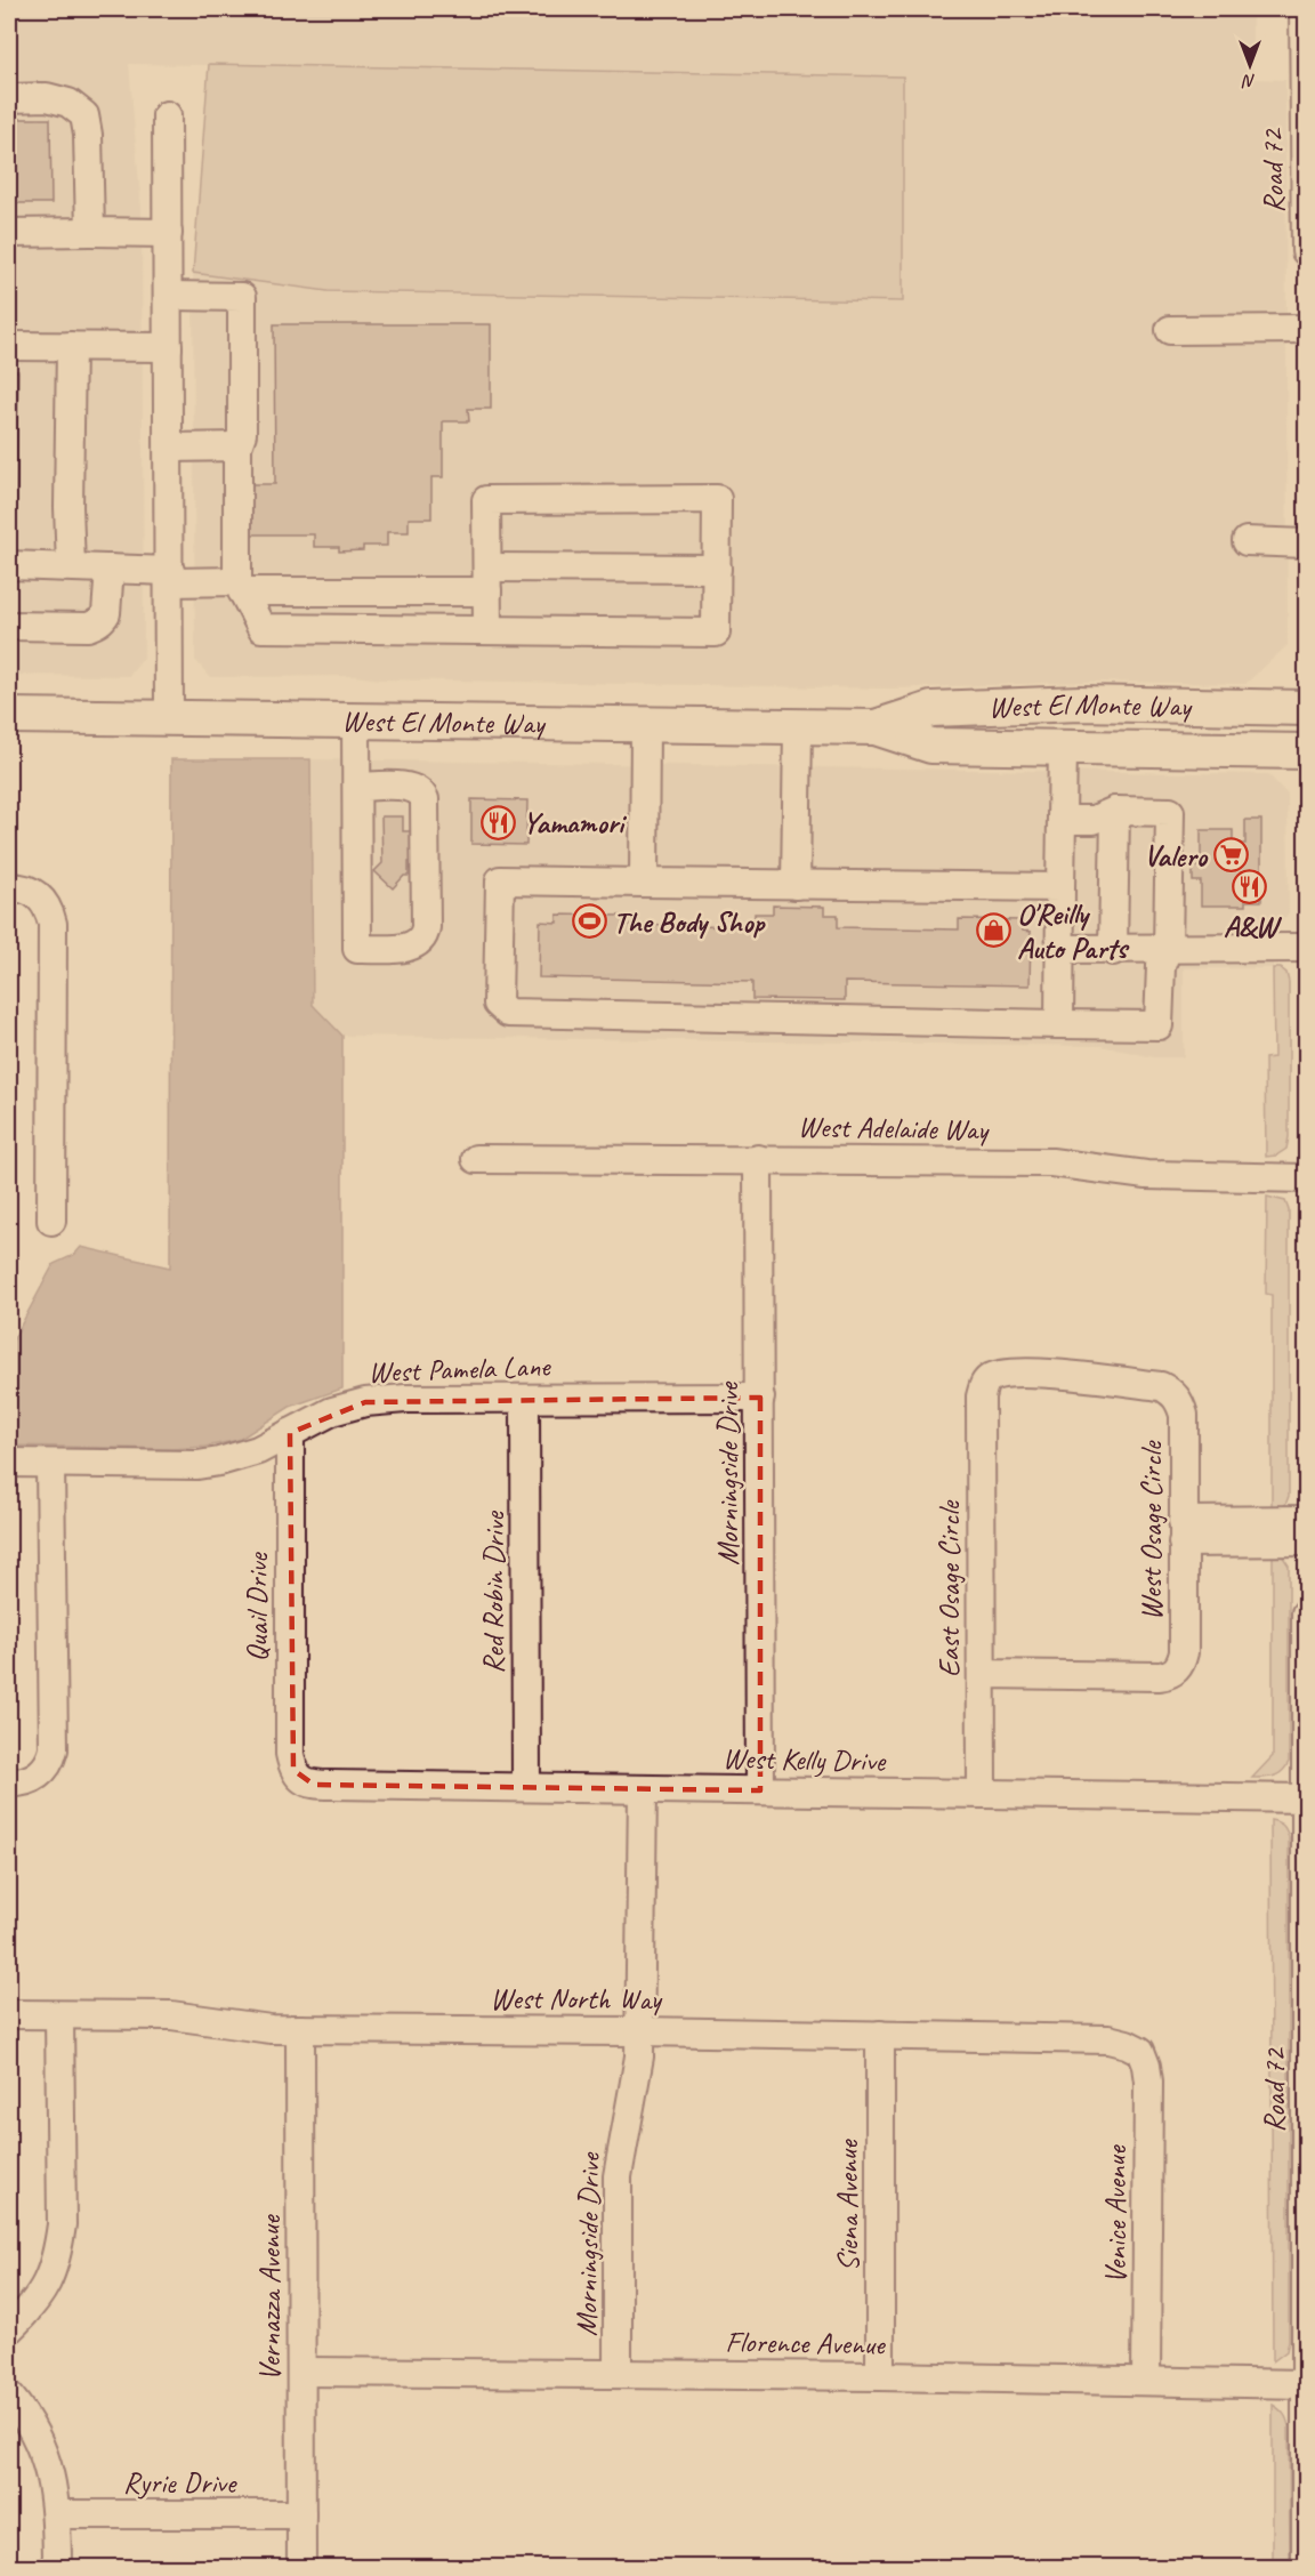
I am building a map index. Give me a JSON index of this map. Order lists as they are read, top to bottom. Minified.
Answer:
{"streets":{"main road":["West El Monte Way"],"street":["Road 72","West Adelaide Way","West Pamela Lane","Morningside Drive","West Osage Circle","East Osage Circle","Red Robin Drive","Quail Drive","West Kelly Drive","West North Way","Siena Avenue","Venice Avenue","Vernazza Avenue","Florence Avenue","Ryrie Drive"]},"crossings":[["Road 72","West Kelly Drive"],["Road 72","Florence Avenue"],["West Adelaide Way","Morningside Drive"],["West Pamela Lane","Morningside Drive"],["West Pamela Lane","Red Robin Drive"],["West Pamela Lane","Quail Drive"],["Morningside Drive","West Kelly Drive"],["Morningside Drive","West North Way"],["Morningside Drive","Florence Avenue"],["West Osage Circle","East Osage Circle"],["East Osage Circle","West Kelly Drive"],["Red Robin Drive","West Kelly Drive"],["Quail Drive","West Kelly Drive"],["West North Way","Siena Avenue"],["West North Way","Venice Avenue"],["West North Way","Vernazza Avenue"],["Siena Avenue","Florence Avenue"],["Venice Avenue","Florence Avenue"],["Vernazza Avenue","Florence Avenue"],["Vernazza Avenue","Ryrie Drive"]],"places":{"restaurant":["Yamamori","A&W"],"supermarket":["Valero"],"sports":["The Body Shop"],"shop":["O'Reilly Auto Parts"]},"north":"bottom"}
